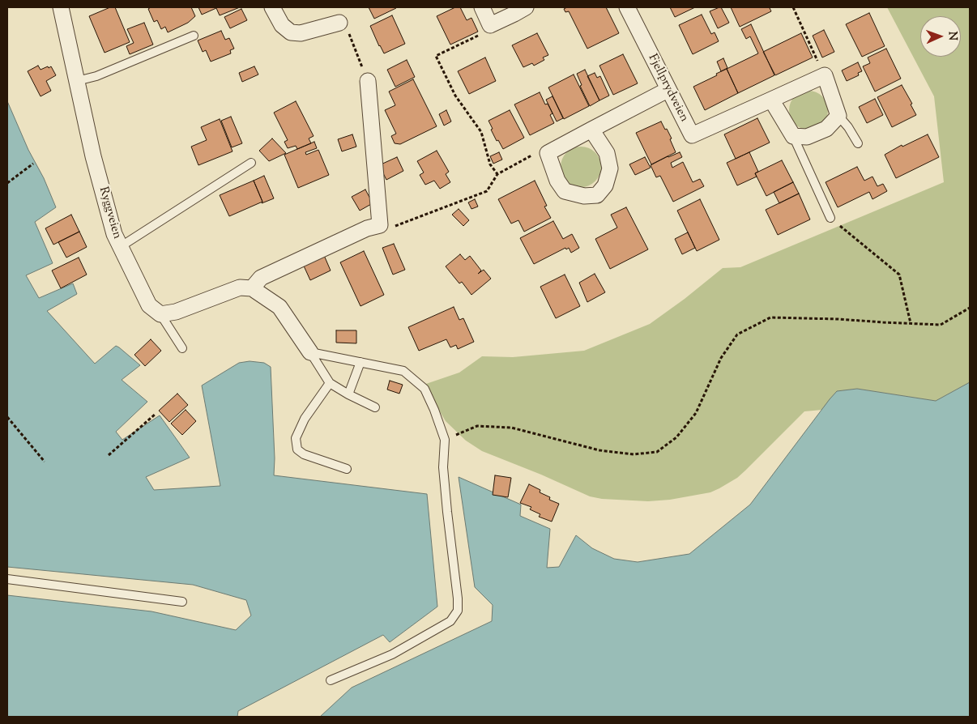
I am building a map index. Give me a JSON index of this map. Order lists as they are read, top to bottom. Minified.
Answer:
{"streets":{"street":["Fjellprydveien","Ryggveien"]},"north":"right"}
